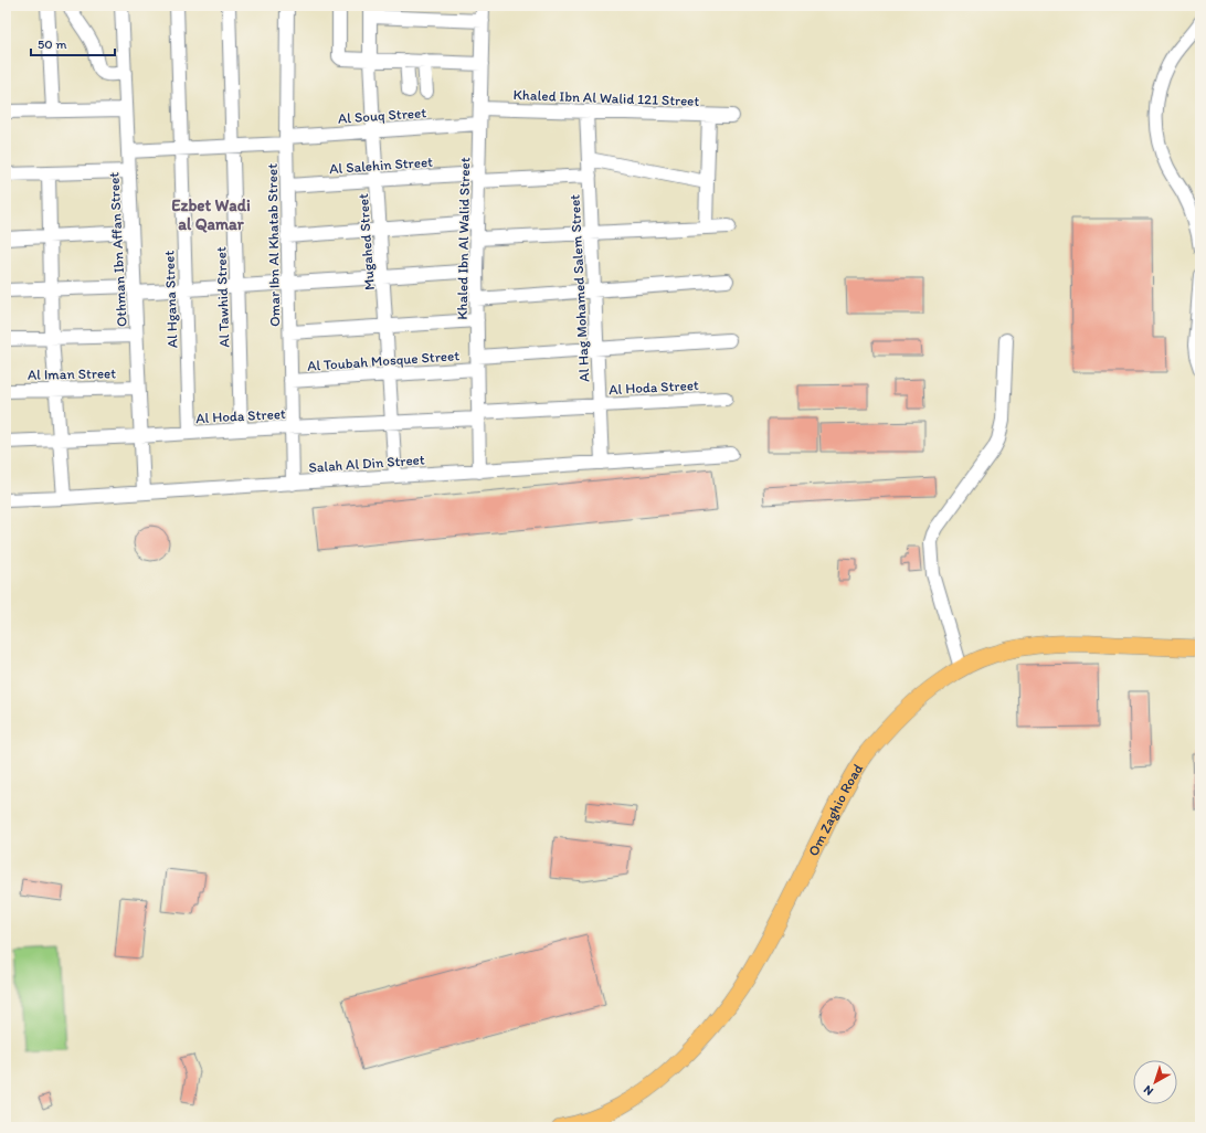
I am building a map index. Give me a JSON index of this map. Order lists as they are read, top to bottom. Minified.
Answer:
{"streets":{"main road":["Om Zaghio Road"],"street":["Khaled Ibn Al Walid 121 Street","Al Souq Street","Al Salehin Street","Khaled Ibn Al Walid Street","Mugahed Street","Omar Ibn Al Khatab Street","Othman Ibn Affan Street","Al Hag Mohamed Salem Street","Al Tawhid Street","Al Hgana Street","Al Toubah Mosque Street","Al Iman Street","Al Hoda Street","Salah Al Din Street"]},"crossings":[["Khaled Ibn Al Walid 121 Street","Khaled Ibn Al Walid Street"],["Khaled Ibn Al Walid 121 Street","Al Hag Mohamed Salem Street"],["Al Souq Street","Khaled Ibn Al Walid Street"],["Al Souq Street","Mugahed Street"],["Al Souq Street","Omar Ibn Al Khatab Street"],["Al Souq Street","Othman Ibn Affan Street"],["Al Souq Street","Al Tawhid Street"],["Al Souq Street","Al Hgana Street"],["Al Salehin Street","Khaled Ibn Al Walid Street"],["Al Salehin Street","Mugahed Street"],["Al Salehin Street","Omar Ibn Al Khatab Street"],["Al Salehin Street","Al Hag Mohamed Salem Street"],["Khaled Ibn Al Walid Street","Al Toubah Mosque Street"],["Khaled Ibn Al Walid Street","Al Hoda Street"],["Khaled Ibn Al Walid Street","Salah Al Din Street"],["Mugahed Street","Al Toubah Mosque Street"],["Mugahed Street","Al Hoda Street"],["Mugahed Street","Salah Al Din Street"],["Omar Ibn Al Khatab Street","Al Toubah Mosque Street"],["Omar Ibn Al Khatab Street","Al Hoda Street"],["Omar Ibn Al Khatab Street","Salah Al Din Street"],["Othman Ibn Affan Street","Al Iman Street"],["Othman Ibn Affan Street","Al Hoda Street"],["Othman Ibn Affan Street","Salah Al Din Street"],["Al Hag Mohamed Salem Street","Al Toubah Mosque Street"],["Al Hag Mohamed Salem Street","Al Hoda Street"],["Al Hag Mohamed Salem Street","Salah Al Din Street"],["Al Tawhid Street","Al Hoda Street"],["Al Hgana Street","Al Hoda Street"]],"districts":["Ezbet Wadi al Qamar"],"scale_bar":"50 m","north":"bottom left"}
